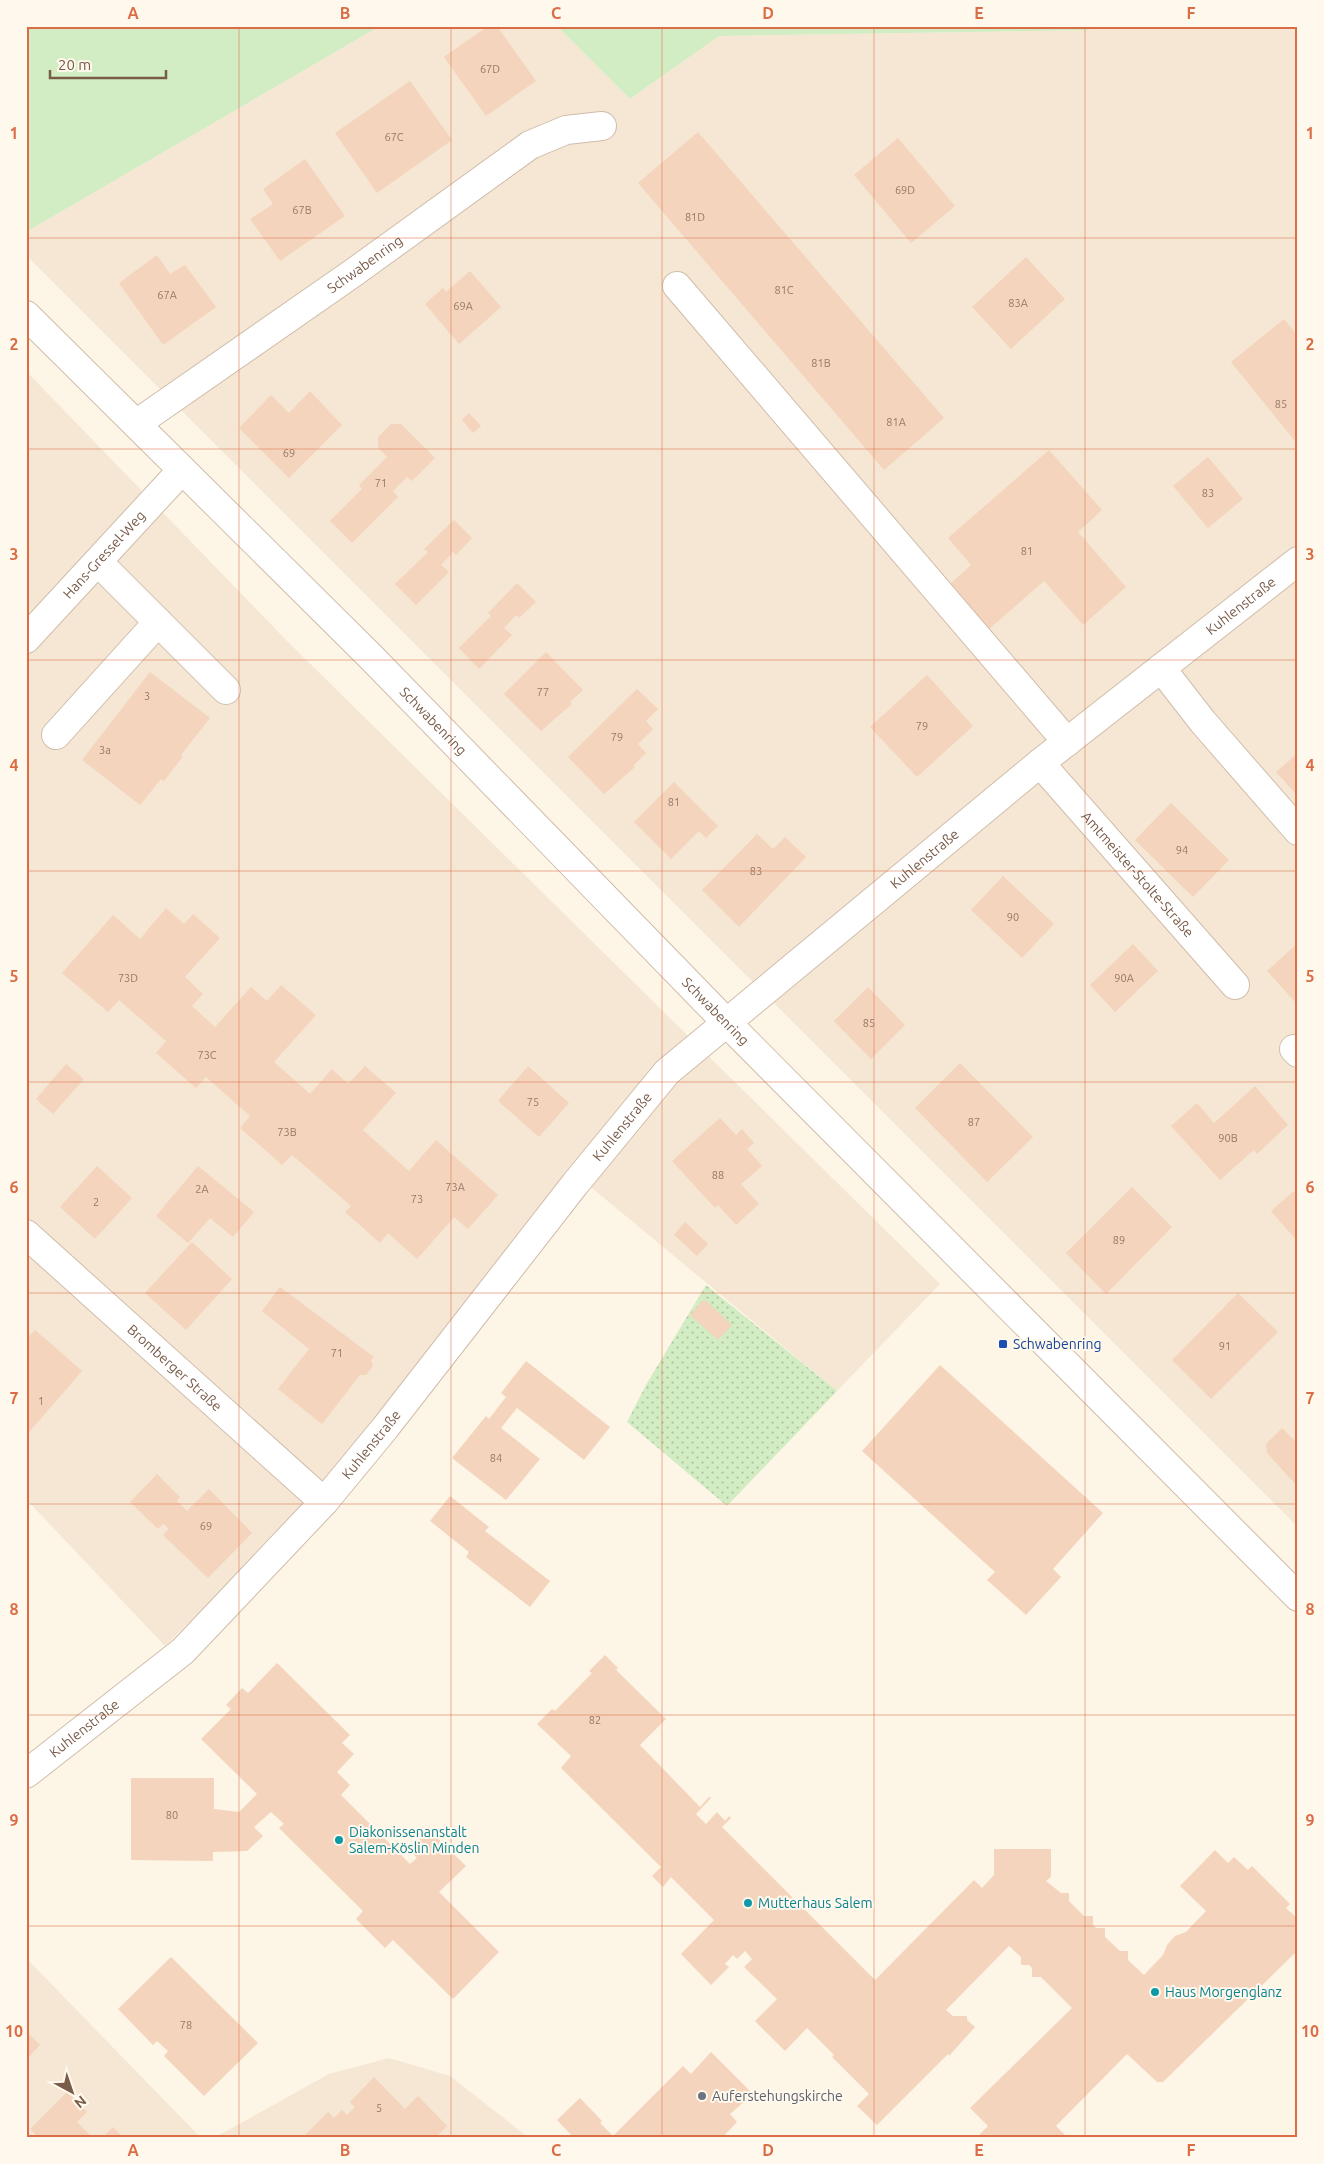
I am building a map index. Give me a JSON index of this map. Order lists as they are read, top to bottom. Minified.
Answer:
{"streets":{"street":["Schwabenring","Hans-Gressel-Weg","Kuhlenstraße","Amtmeister-Stolte-Straße","Bromberger Straße"]},"crossings":[["Schwabenring","Hans-Gressel-Weg"],["Schwabenring","Kuhlenstraße"],["Kuhlenstraße","Amtmeister-Stolte-Straße"],["Kuhlenstraße","Bromberger Straße"]],"places":{"transit":["Schwabenring"],"other":["Diakonissenanstalt Salem-Köslin Minden","Mutterhaus Salem","Haus Morgenglanz","Auferstehungskirche"]},"house_numbers":["67D","67C","69D","67B","81D","81C","67A","83A","69A","81B","85","81A","69","71","83","81","77","3","79","79","3a","81","94","83","90","73D","90A","85","73C","75","87","73B","90B","88","73A","2A","73","2","89","91","71","1","84","69","82","80","78","5"],"scale_bar":"20 m","north":"bottom right","grid":{"columns":["A","B","C","D","E","F"],"rows":["1","2","3","4","5","6","7","8","9","10"]}}
